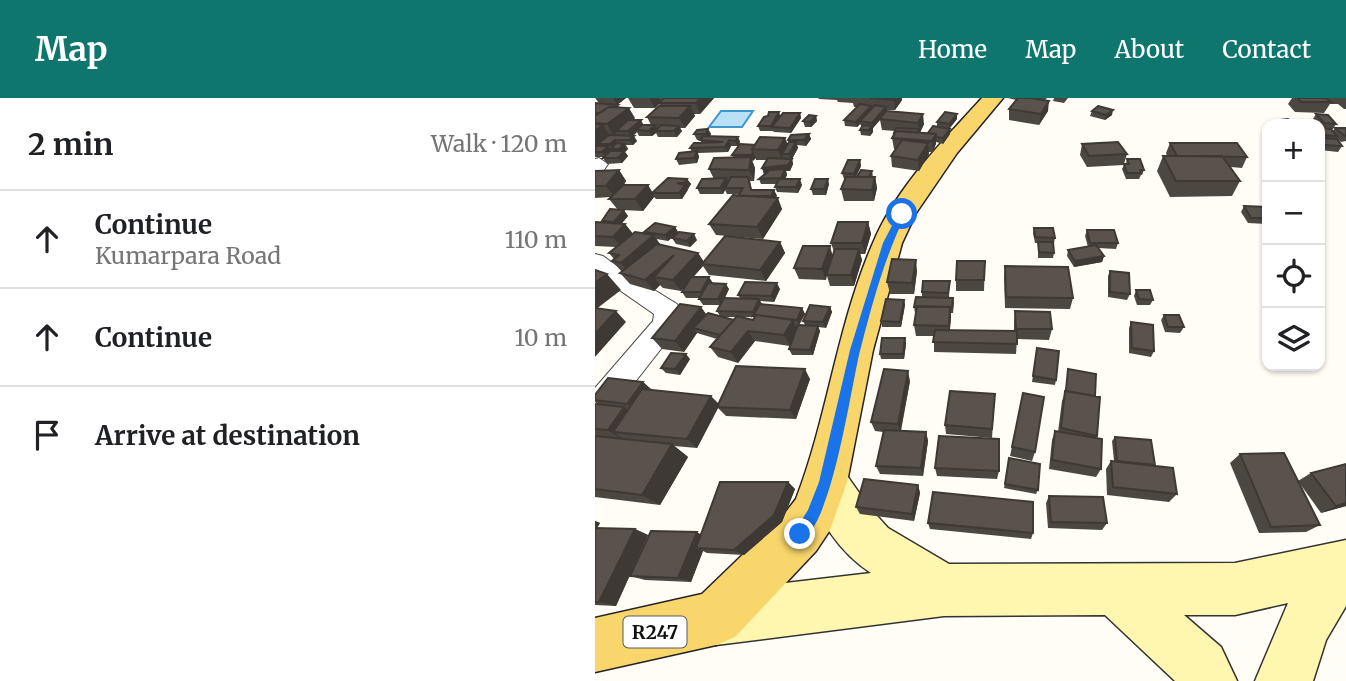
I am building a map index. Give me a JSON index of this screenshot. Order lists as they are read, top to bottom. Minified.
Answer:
{"streets":{"main road":["R247"]},"page":{"header":"Map","nav":["Home","Map","About","Contact"],"heading":["2 min","Walk · 120 m"],"map_buttons":["+","−"],"list":[["Continue","Kumarpara Road","110 m"],["Continue","10 m"],"Arrive at destination"]}}
